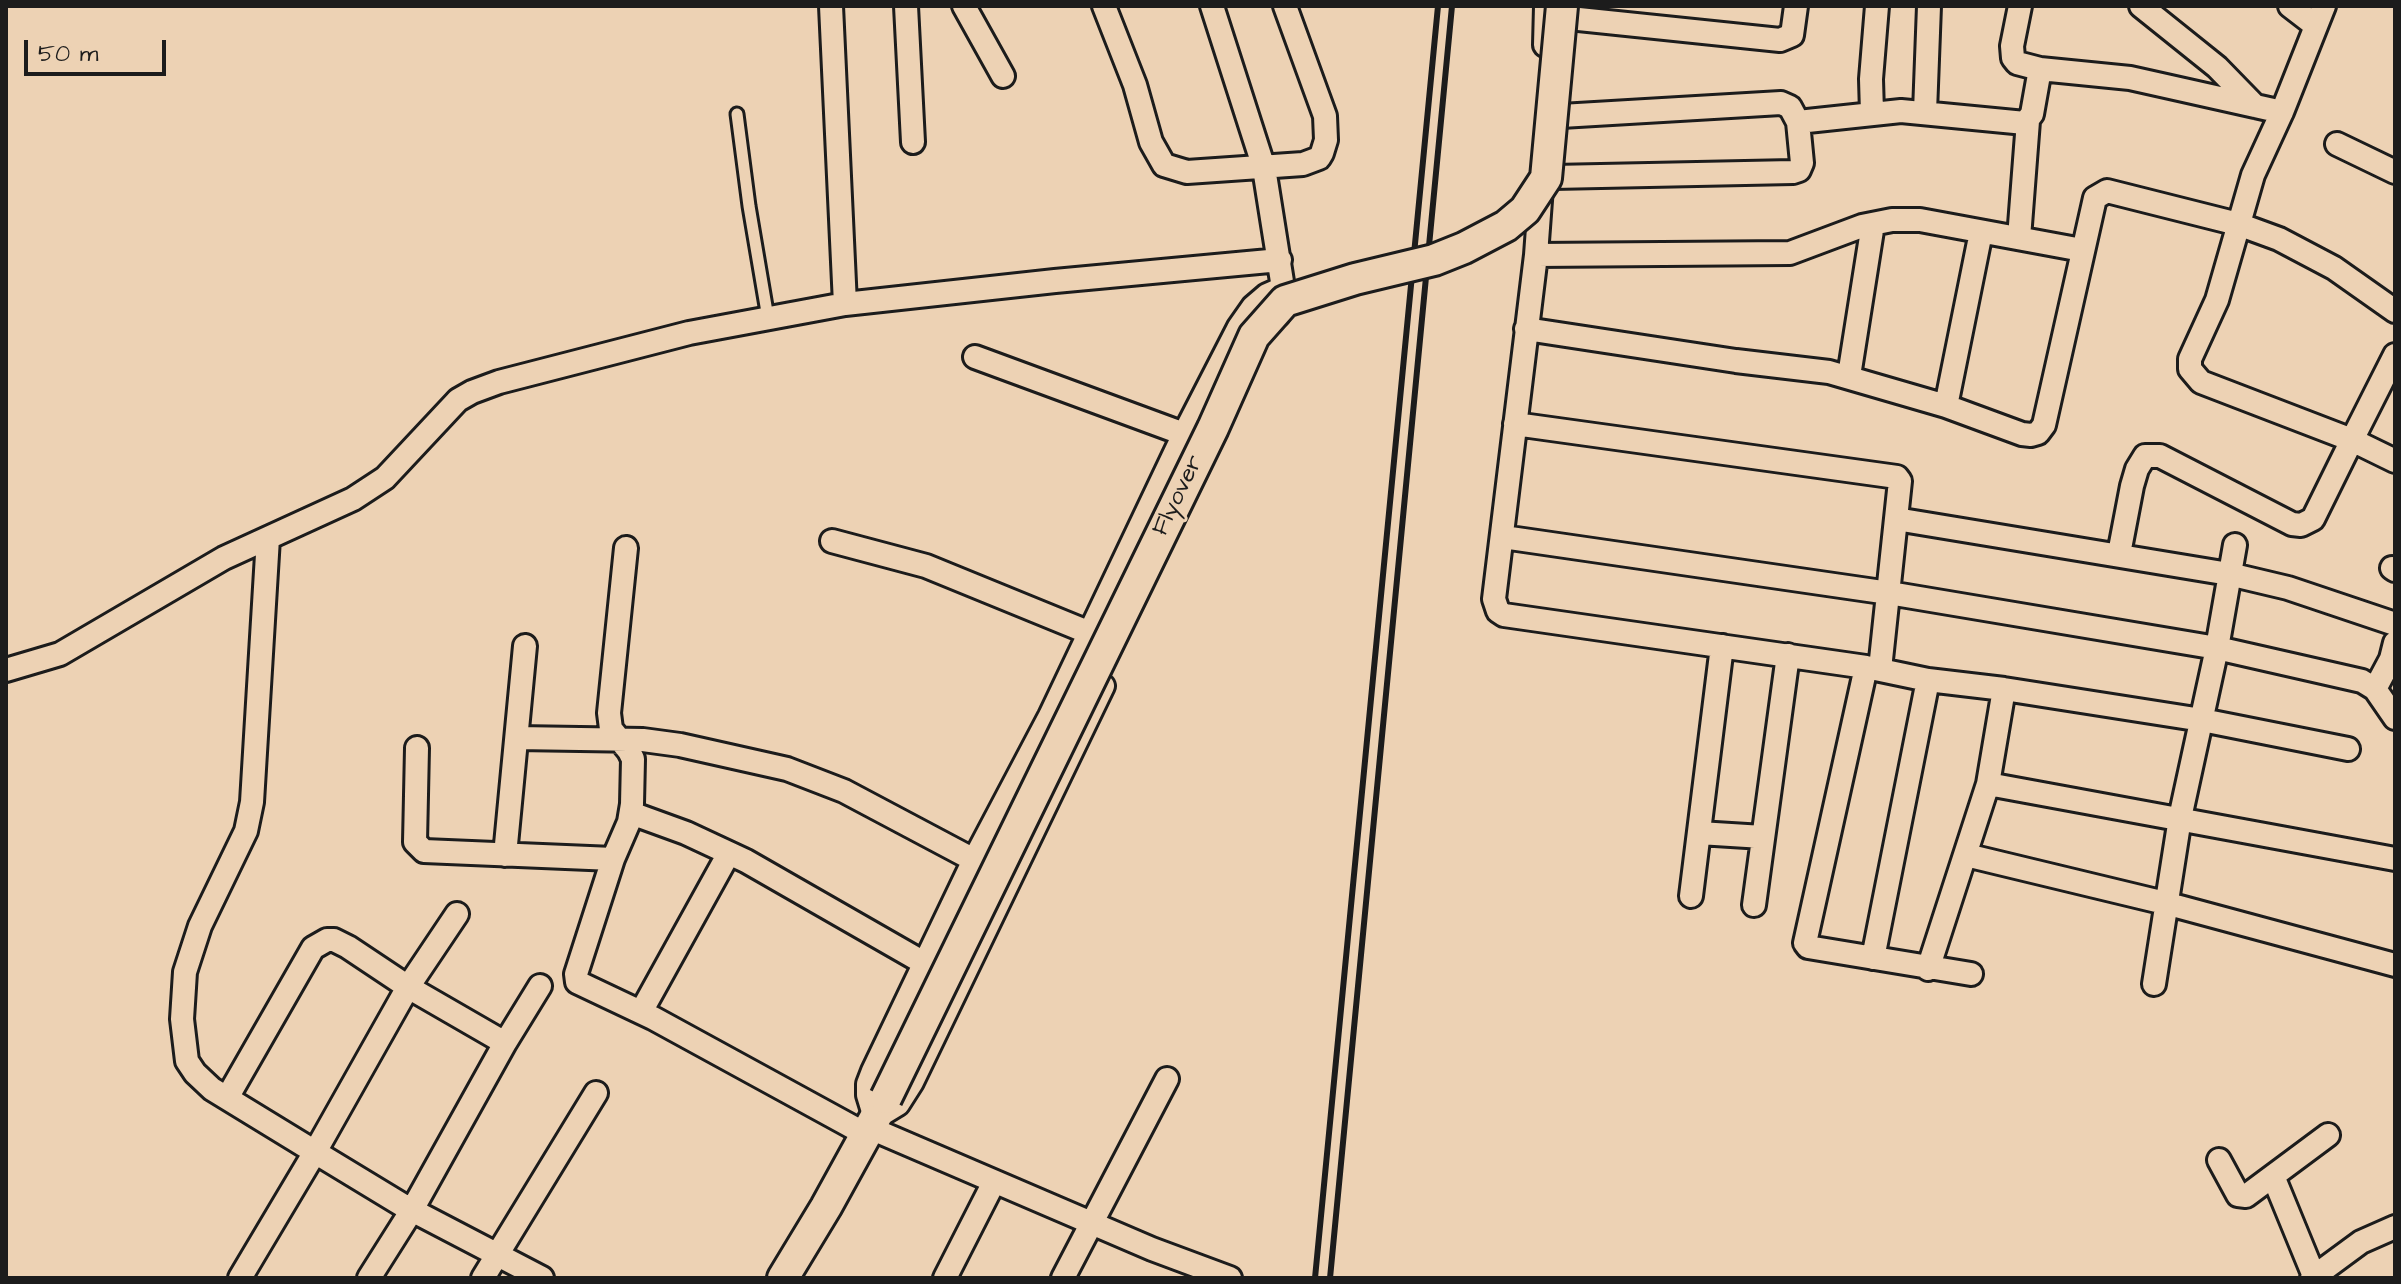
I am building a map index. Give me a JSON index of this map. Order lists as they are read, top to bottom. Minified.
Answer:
{"streets":{"main road":["Flyover"]},"scale_bar":"50 m"}
